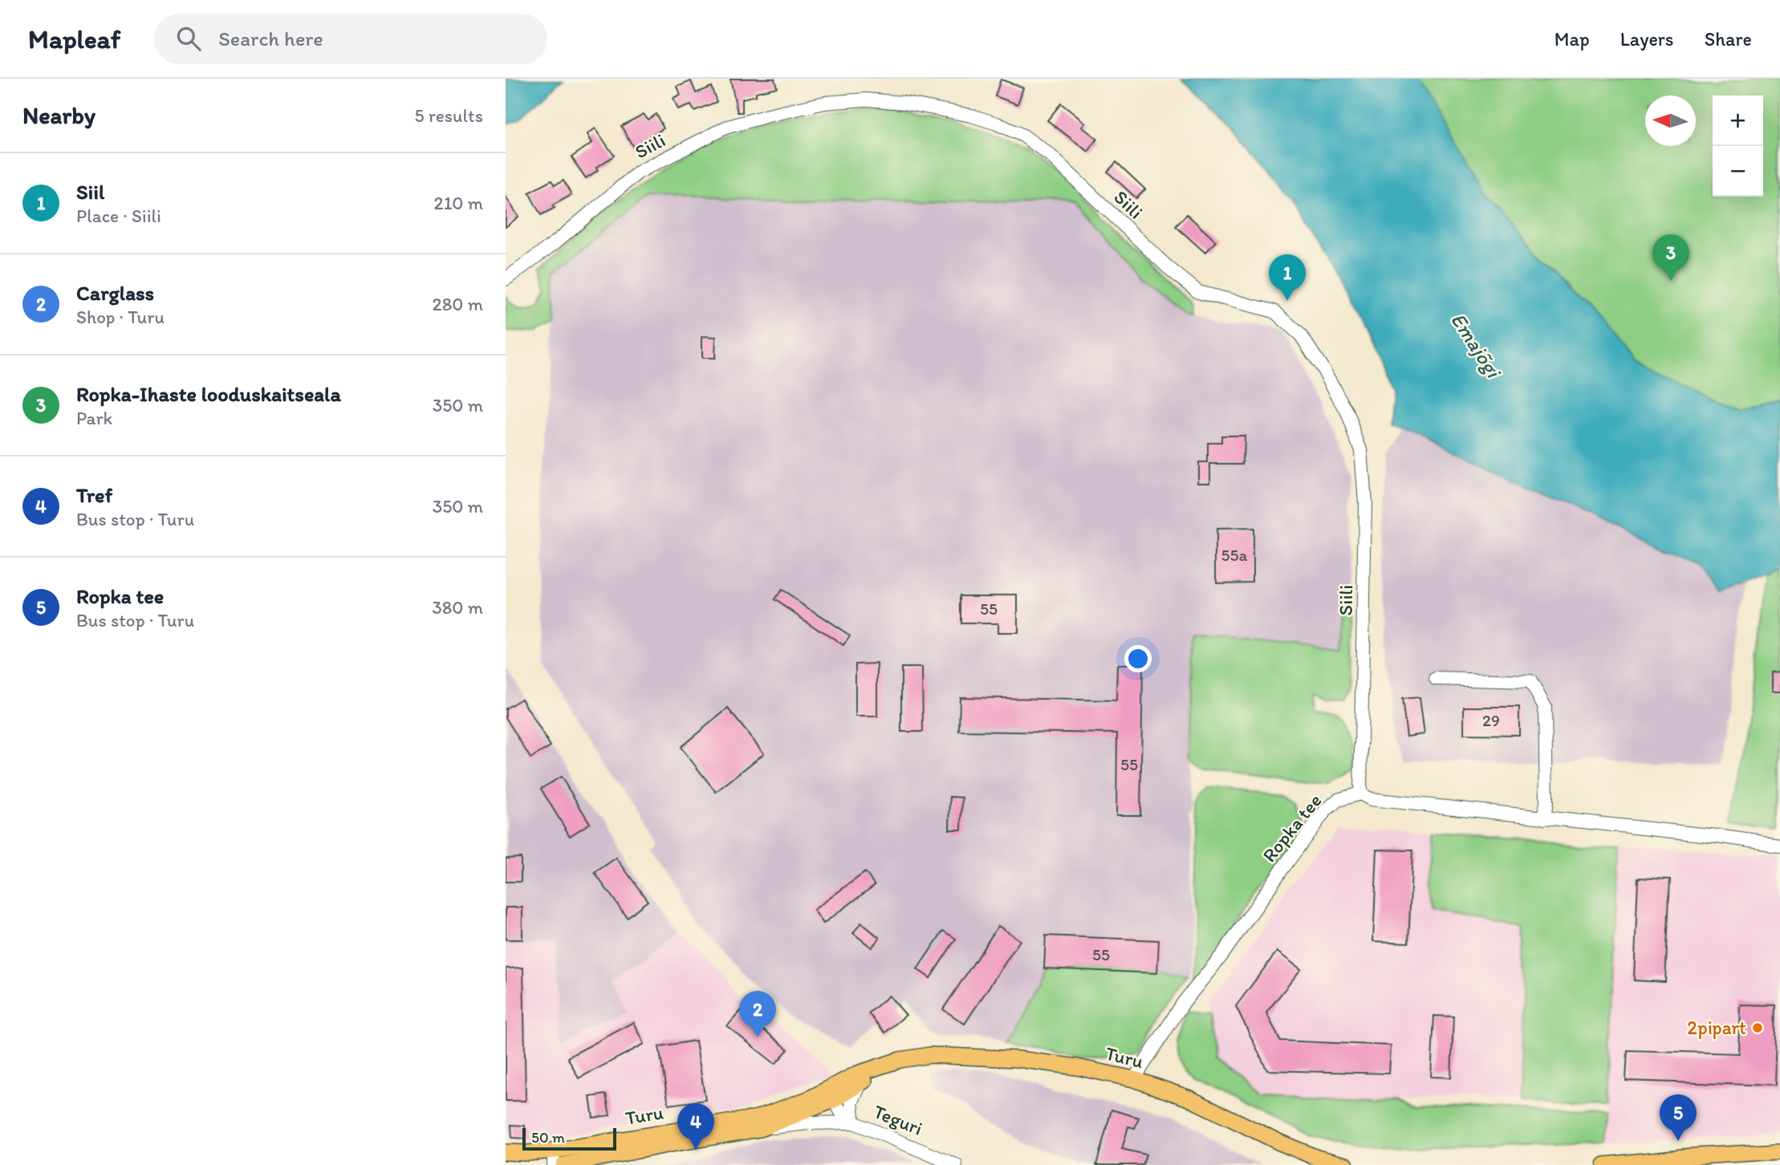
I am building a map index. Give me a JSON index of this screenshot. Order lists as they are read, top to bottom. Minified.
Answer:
{"streets":{"main road":["Turu"],"street":["Siili","Ropka tee","Teguri"]},"crossings":[["Siili","Ropka tee"],["Ropka tee","Turu"],["Turu","Teguri"]],"water":["Emajõgi"],"places":["2pipart"],"house_numbers":["55a","55","29","55","55"],"scale_bar":"50 m","north":"left","page":{"header":"Mapleaf","search":"Search here","nav":["Map","Layers","Share"],"heading":["Nearby","5 results"],"map_buttons":["+","−"],"list":[{"mark":"1","name":"Siil","note":"Place · Siili","value":"210 m"},{"mark":"2","name":"Carglass","note":"Shop · Turu","value":"280 m"},{"mark":"3","name":"Ropka-Ihaste looduskaitseala","note":"Park","value":"350 m"},{"mark":"4","name":"Tref","note":"Bus stop · Turu","value":"350 m"},{"mark":"5","name":"Ropka tee","note":"Bus stop · Turu","value":"380 m"}],"pins":["3","1","2","5","4"],"scale":"50 m"}}
